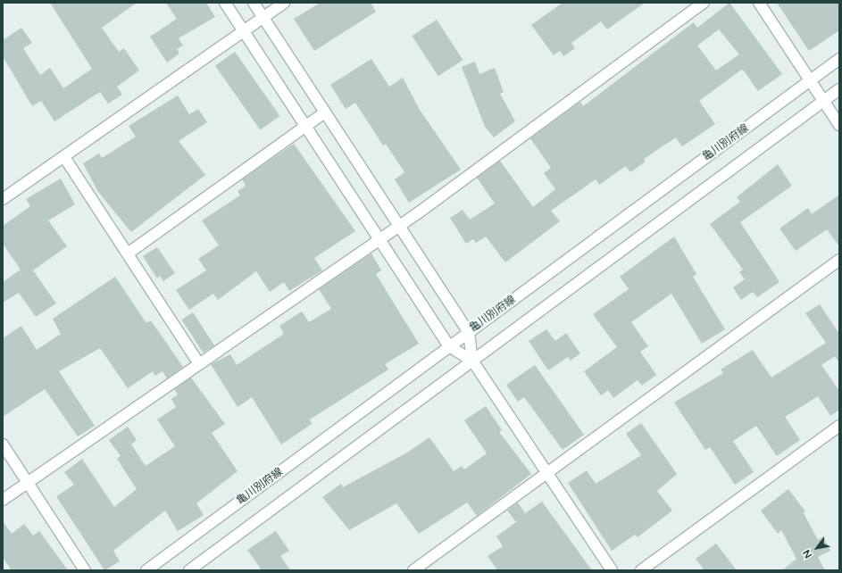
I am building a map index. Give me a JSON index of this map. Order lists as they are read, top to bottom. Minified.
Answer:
{"streets":{"street":["亀川別府線"]},"north":"bottom left"}
